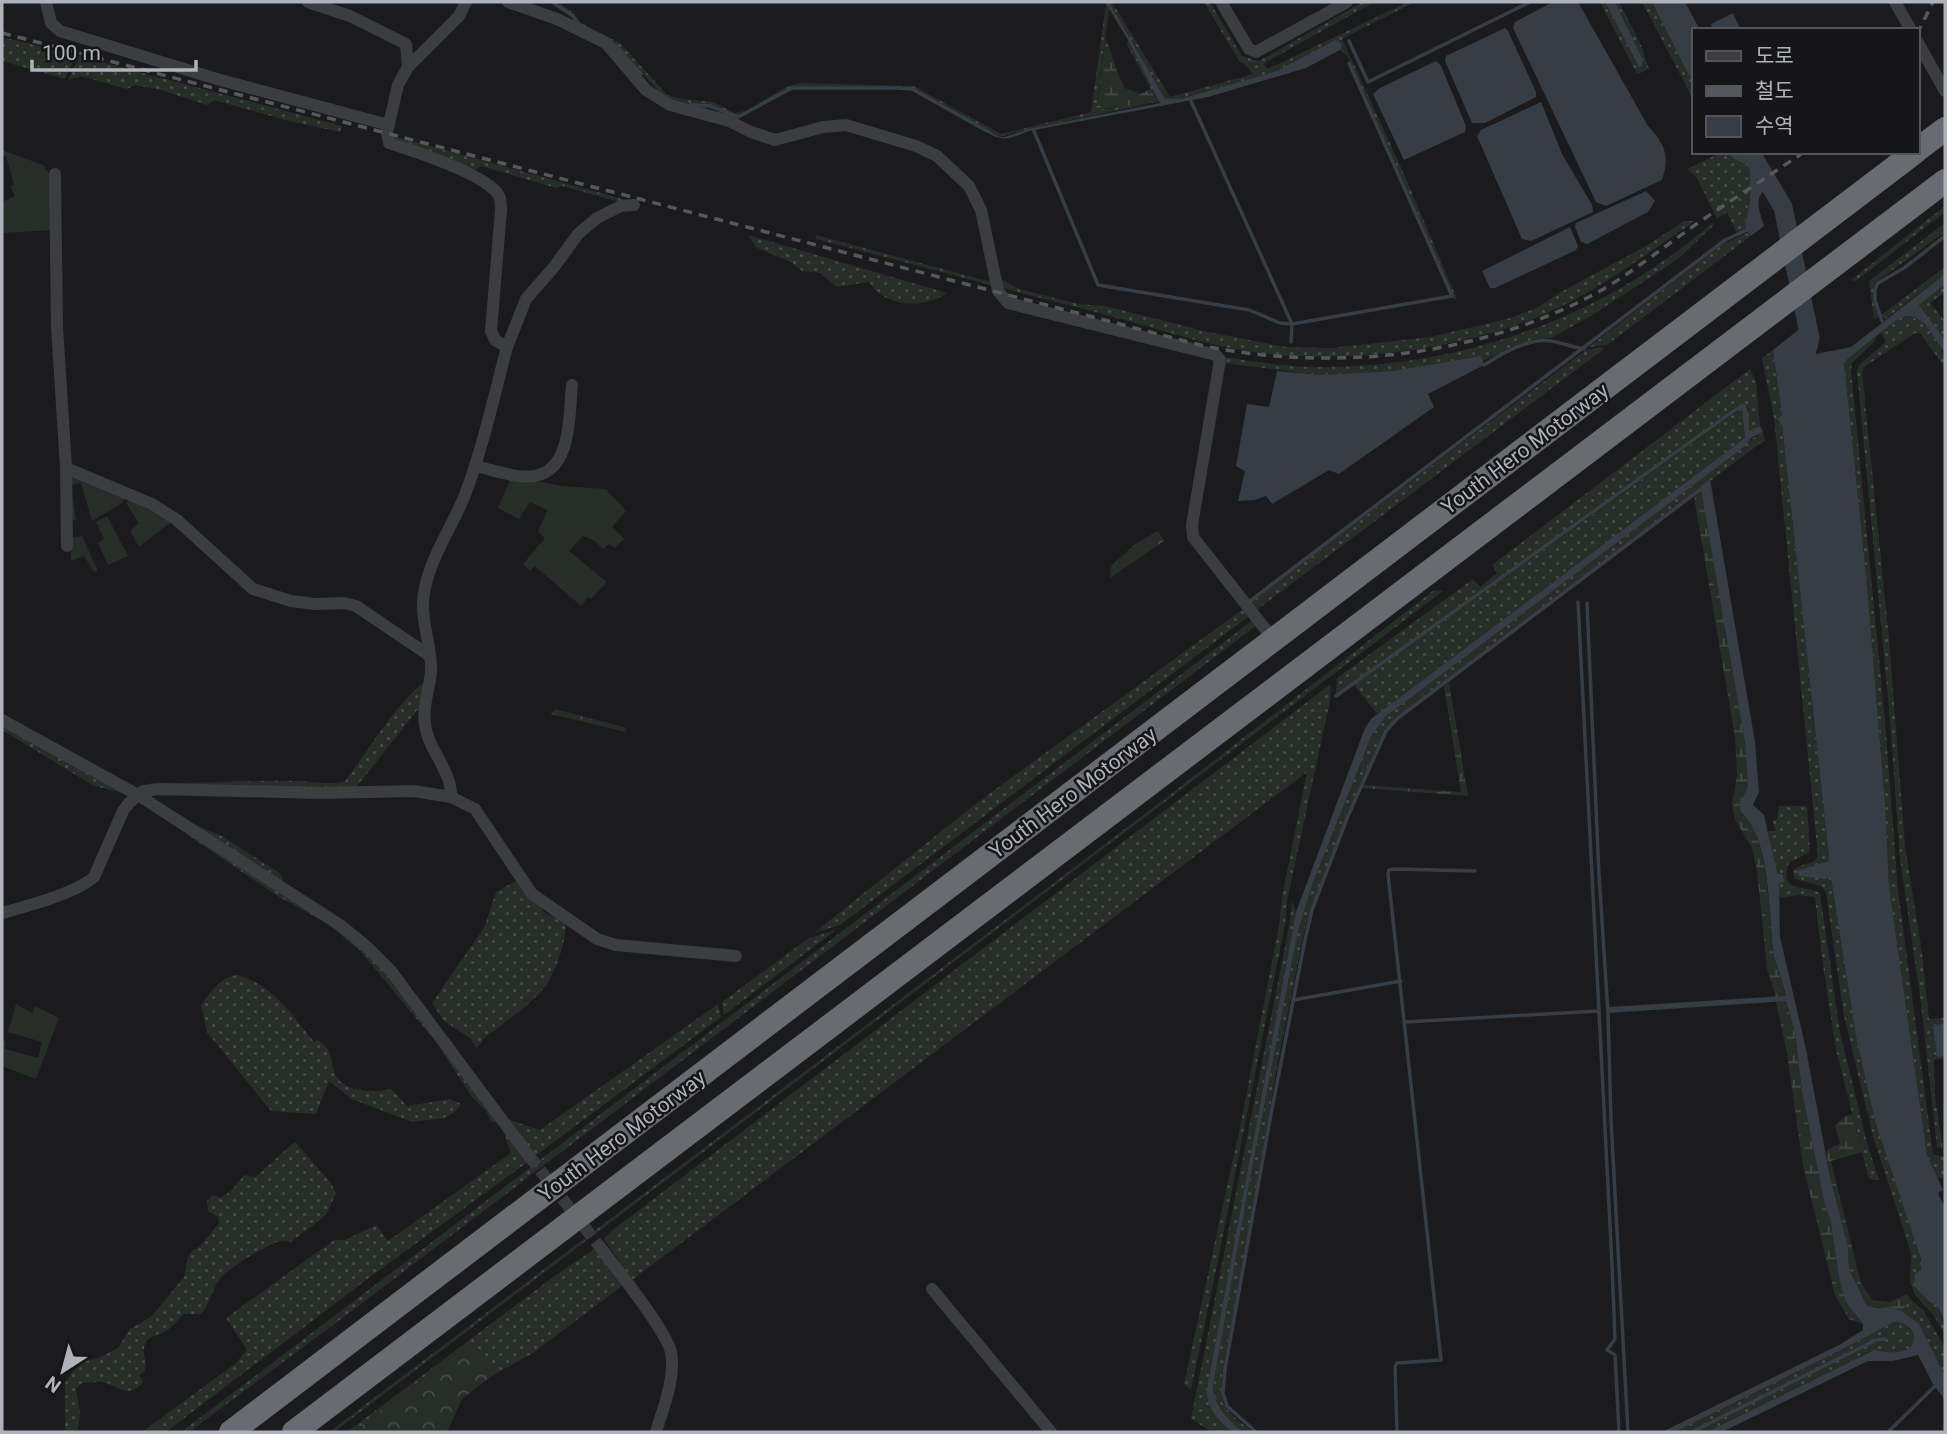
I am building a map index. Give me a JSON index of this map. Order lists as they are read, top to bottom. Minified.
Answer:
{"streets":{"highway":["Youth Hero Motorway"]},"legend":["도로","철도","수역"],"scale_bar":"100 m","north":"bottom left"}
